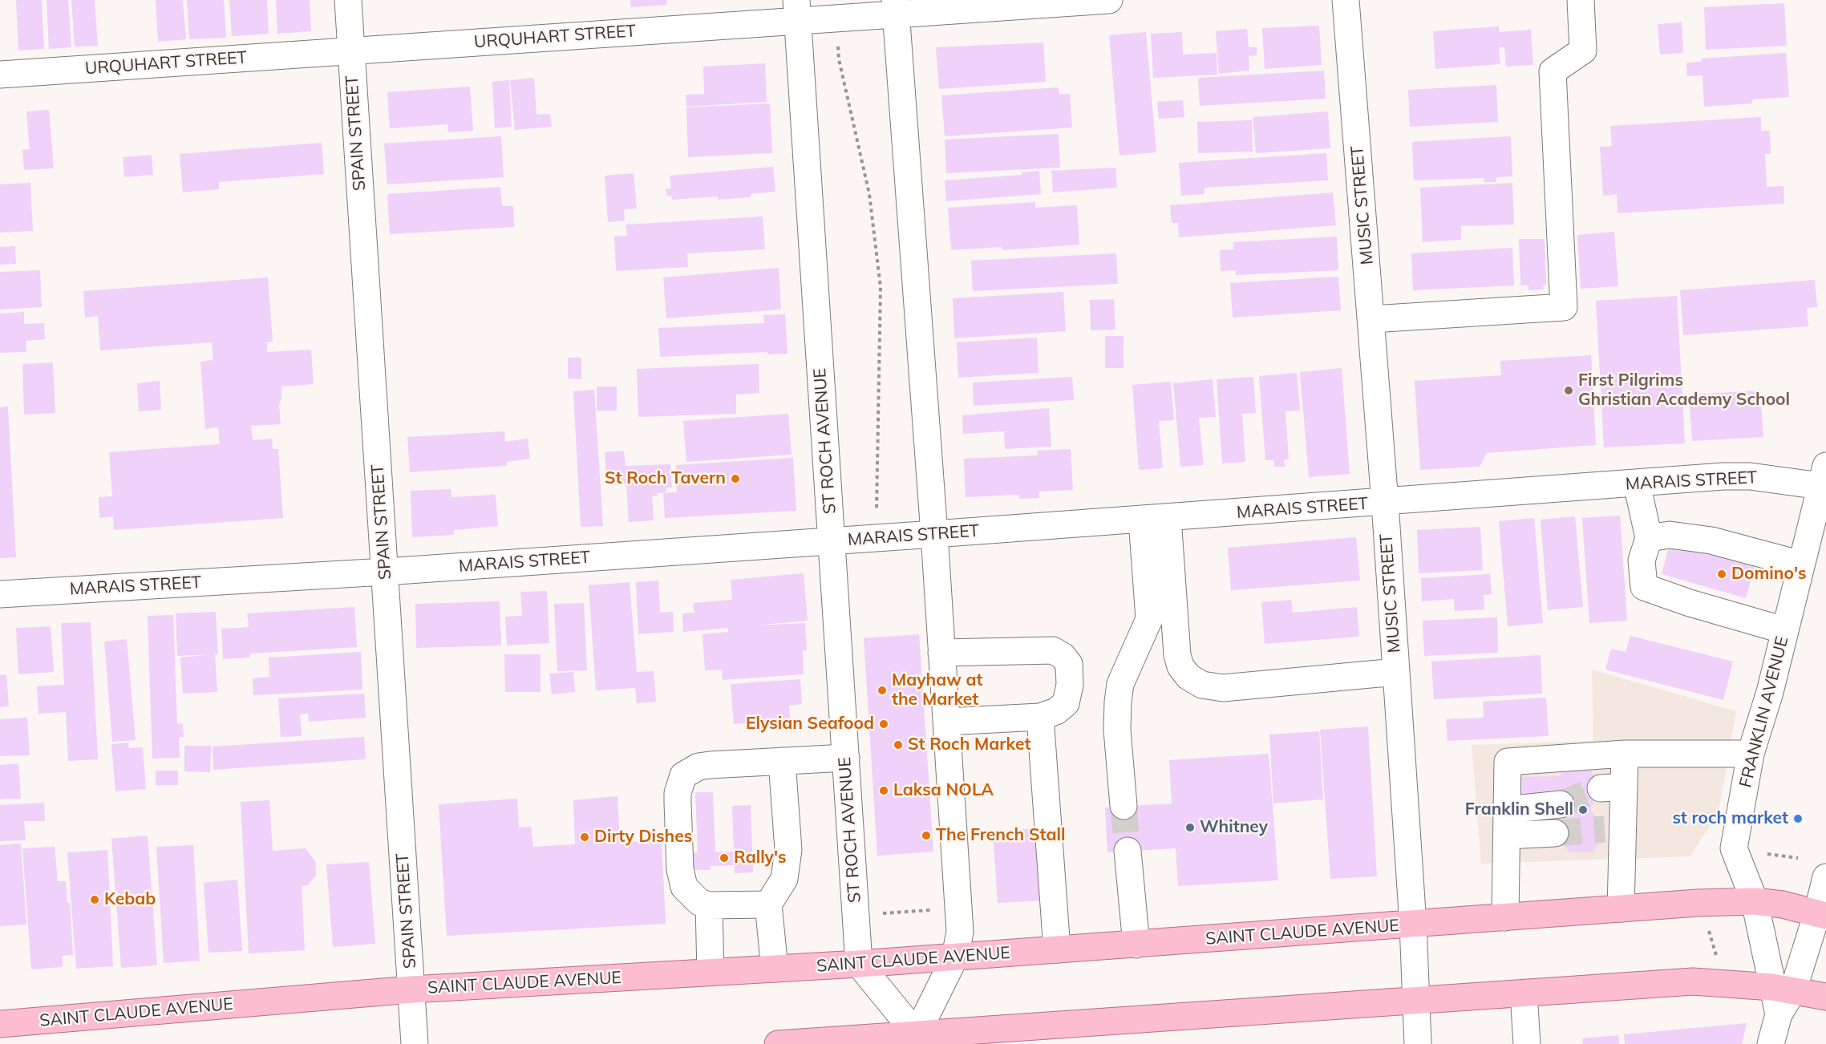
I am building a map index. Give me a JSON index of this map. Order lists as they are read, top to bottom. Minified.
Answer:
{"streets":{"main road":["SAINT CLAUDE AVENUE"],"street":["URQUHART STREET","SPAIN STREET","MUSIC STREET","ST ROCH AVENUE","MARAIS STREET","FRANKLIN AVENUE"]},"crossings":[["URQUHART STREET","SPAIN STREET"],["URQUHART STREET","ST ROCH AVENUE"],["SPAIN STREET","MARAIS STREET"],["SPAIN STREET","SAINT CLAUDE AVENUE"],["MUSIC STREET","MARAIS STREET"],["MUSIC STREET","SAINT CLAUDE AVENUE"],["ST ROCH AVENUE","MARAIS STREET"],["ST ROCH AVENUE","SAINT CLAUDE AVENUE"],["MARAIS STREET","FRANKLIN AVENUE"],["FRANKLIN AVENUE","SAINT CLAUDE AVENUE"]],"places":["First Pilgrims Ghristian Academy School","St Roch Tavern","Domino's","Mayhaw at the Market","Elysian Seafood","St Roch Market","Laksa NOLA","Franklin Shell","st roch market","Whitney","The French Stall","Dirty Dishes","Rally's","Kebab"]}
